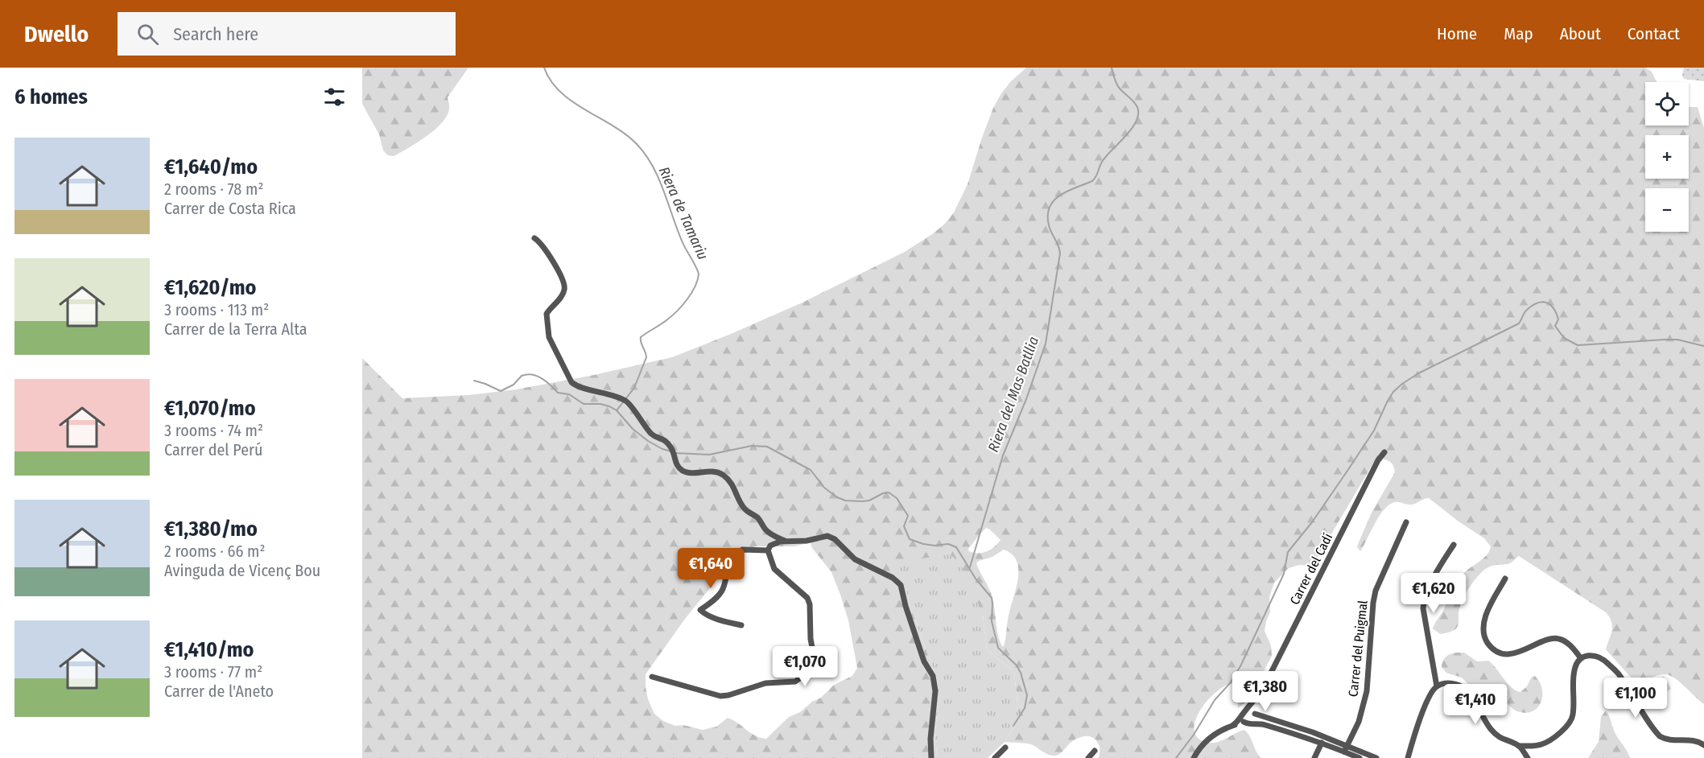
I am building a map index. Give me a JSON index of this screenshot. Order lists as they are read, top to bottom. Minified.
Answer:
{"streets":{"street":["Carrer del Cadí","Carrer del Puigmal"]},"water":["Riera de Tamariu","Riera del Mas Batllia"],"page":{"header":"Dwello","search":"Search here","nav":["Home","Map","About","Contact"],"heading":"6 homes","map_buttons":["+","−"],"list":[{"name":"€1,640/mo","note":"2 rooms · 78 m² · Carrer de Costa Rica"},{"name":"€1,620/mo","note":"3 rooms · 113 m² · Carrer de la Terra Alta"},{"name":"€1,070/mo","note":"3 rooms · 74 m² · Carrer del Perú"},{"name":"€1,380/mo","note":"2 rooms · 66 m² · Avinguda de Vicenç Bou"},{"name":"€1,410/mo","note":"3 rooms · 77 m² · Carrer de l'Aneto"}],"price":["€1,640","€1,620","€1,070","€1,380","€1,100","€1,410"]}}
